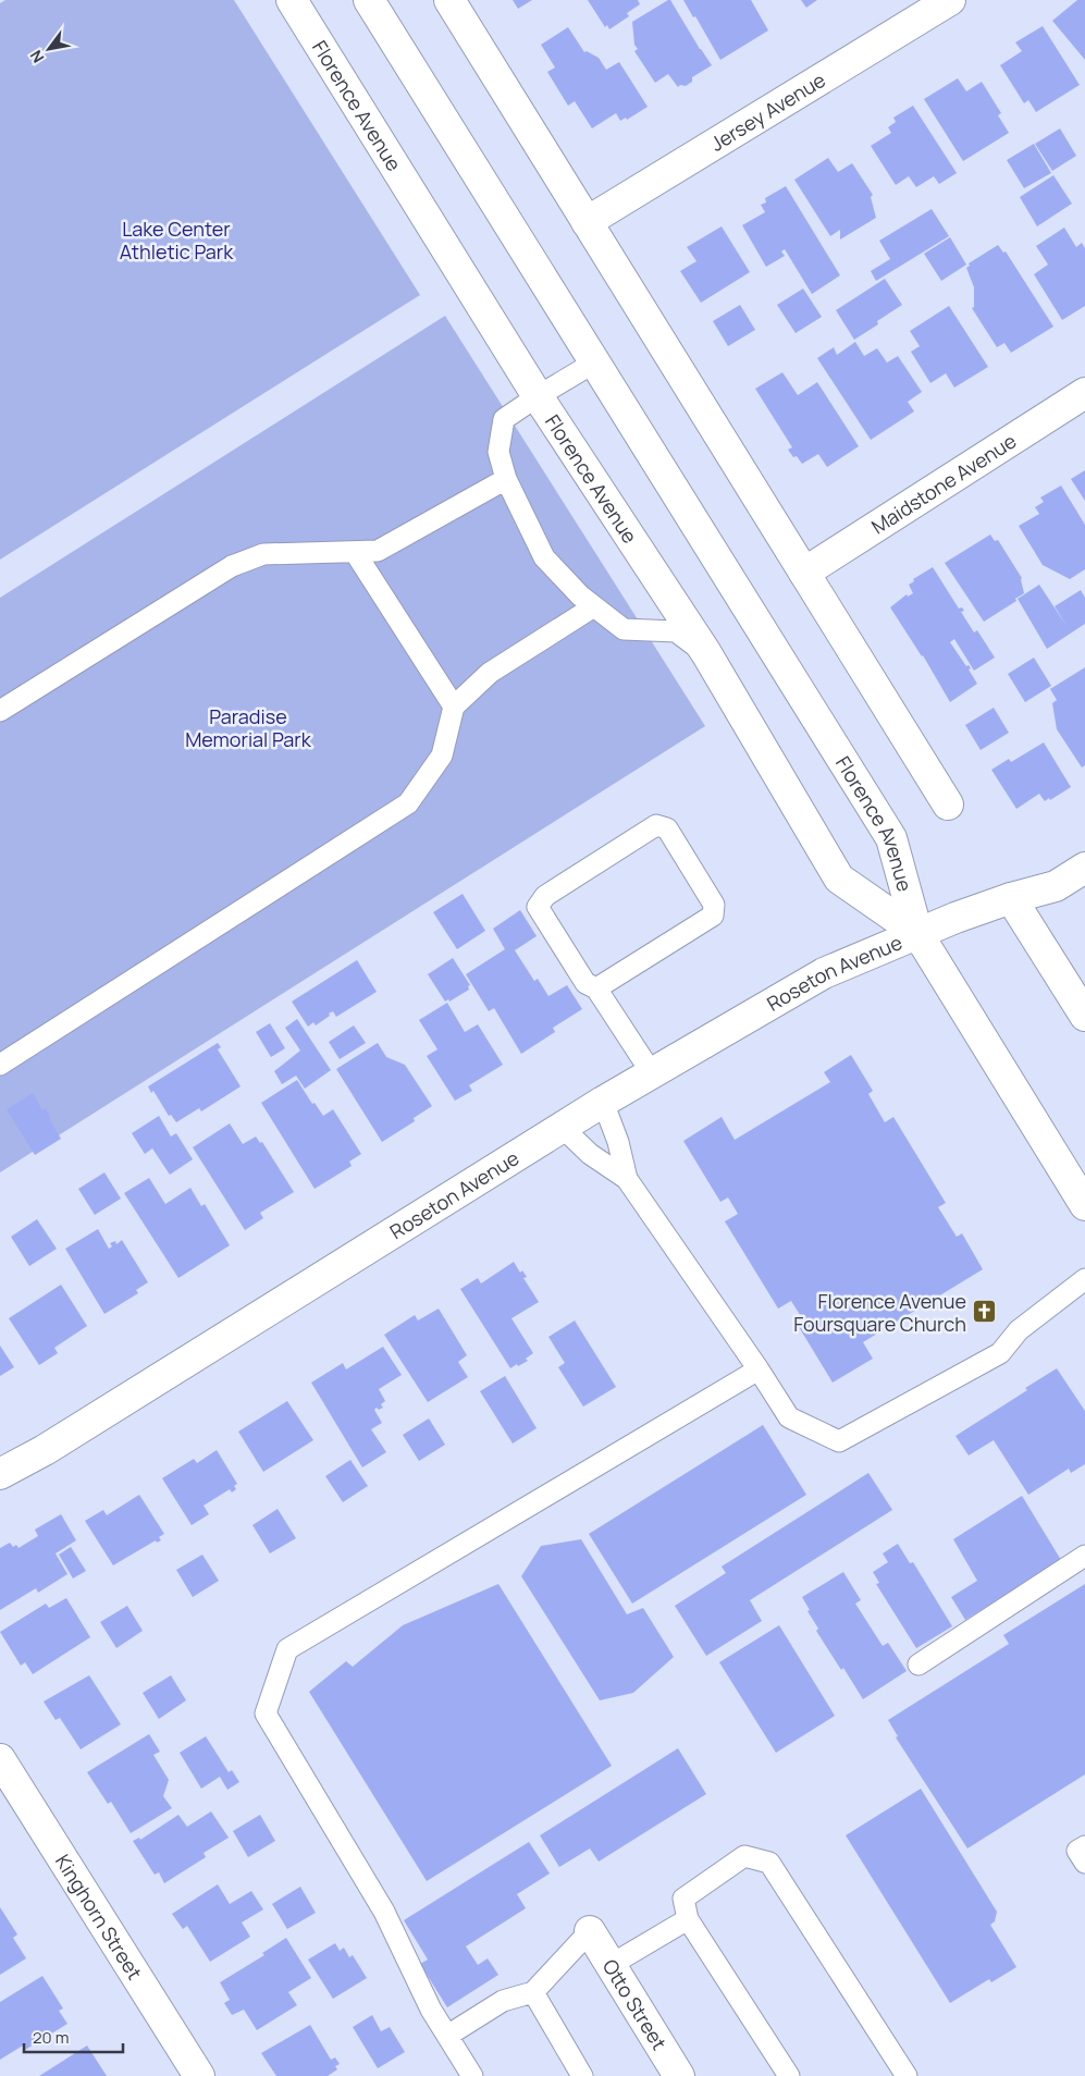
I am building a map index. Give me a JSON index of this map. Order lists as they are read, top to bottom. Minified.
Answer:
{"streets":{"street":["Florence Avenue","Jersey Avenue","Maidstone Avenue","Roseton Avenue","Kinghorn Street","Otto Street"]},"crossings":[["Florence Avenue","Roseton Avenue"]],"parks":["Lake Center Athletic Park","Paradise Memorial Park"],"places":{"church":["Florence Avenue Foursquare Church"]},"scale_bar":"20 m","north":"bottom left"}
